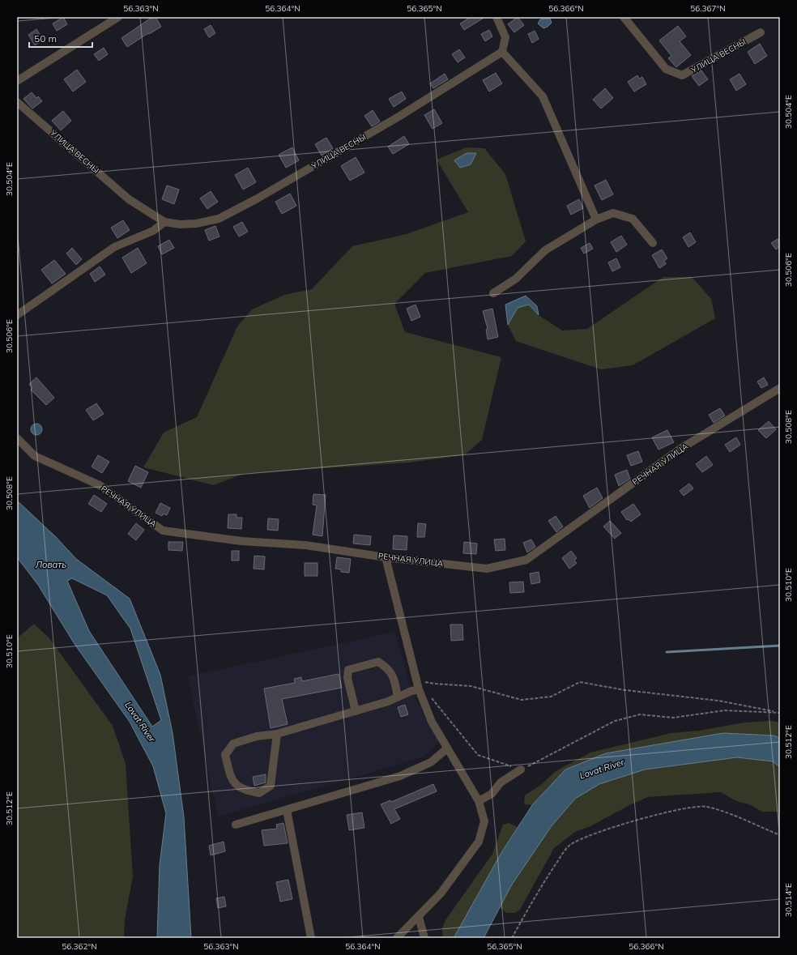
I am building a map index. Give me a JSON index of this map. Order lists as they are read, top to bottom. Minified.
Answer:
{"streets":{"street":["УЛИЦА ВЕСНЫ","РЕЧНАЯ УЛИЦА"]},"water":["Ловать","Lovat River"],"scale_bar":"50 m","coordinates":["56.363°N","56.364°N","56.365°N","56.366°N","56.367°N","30.504°E","30.506°E","30.508°E","30.510°E","30.512°E","30.514°E","56.362°N"]}
